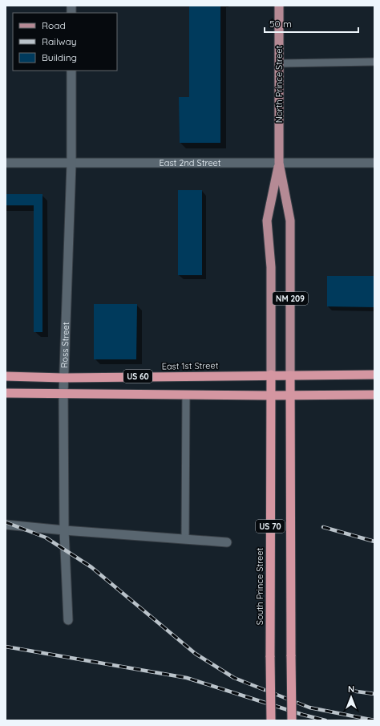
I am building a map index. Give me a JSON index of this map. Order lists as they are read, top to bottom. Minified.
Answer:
{"streets":{"highway":["East 1st Street","US 60","US 70","South Prince Street"],"main road":["North Prince Street","NM 209"],"street":["East 2nd Street","Ross Street"]},"crossings":[["North Prince Street","East 2nd Street"],["North Prince Street","East 1st Street"],["North Prince Street","US 70"],["North Prince Street","South Prince Street"],["East 2nd Street","Ross Street"],["Ross Street","East 1st Street"],["Ross Street","US 60"],["East 1st Street","US 70"],["East 1st Street","South Prince Street"],["US 60","US 70"],["US 60","South Prince Street"]],"legend":["Road","Railway","Building"],"scale_bar":"50 m","north":"top"}
